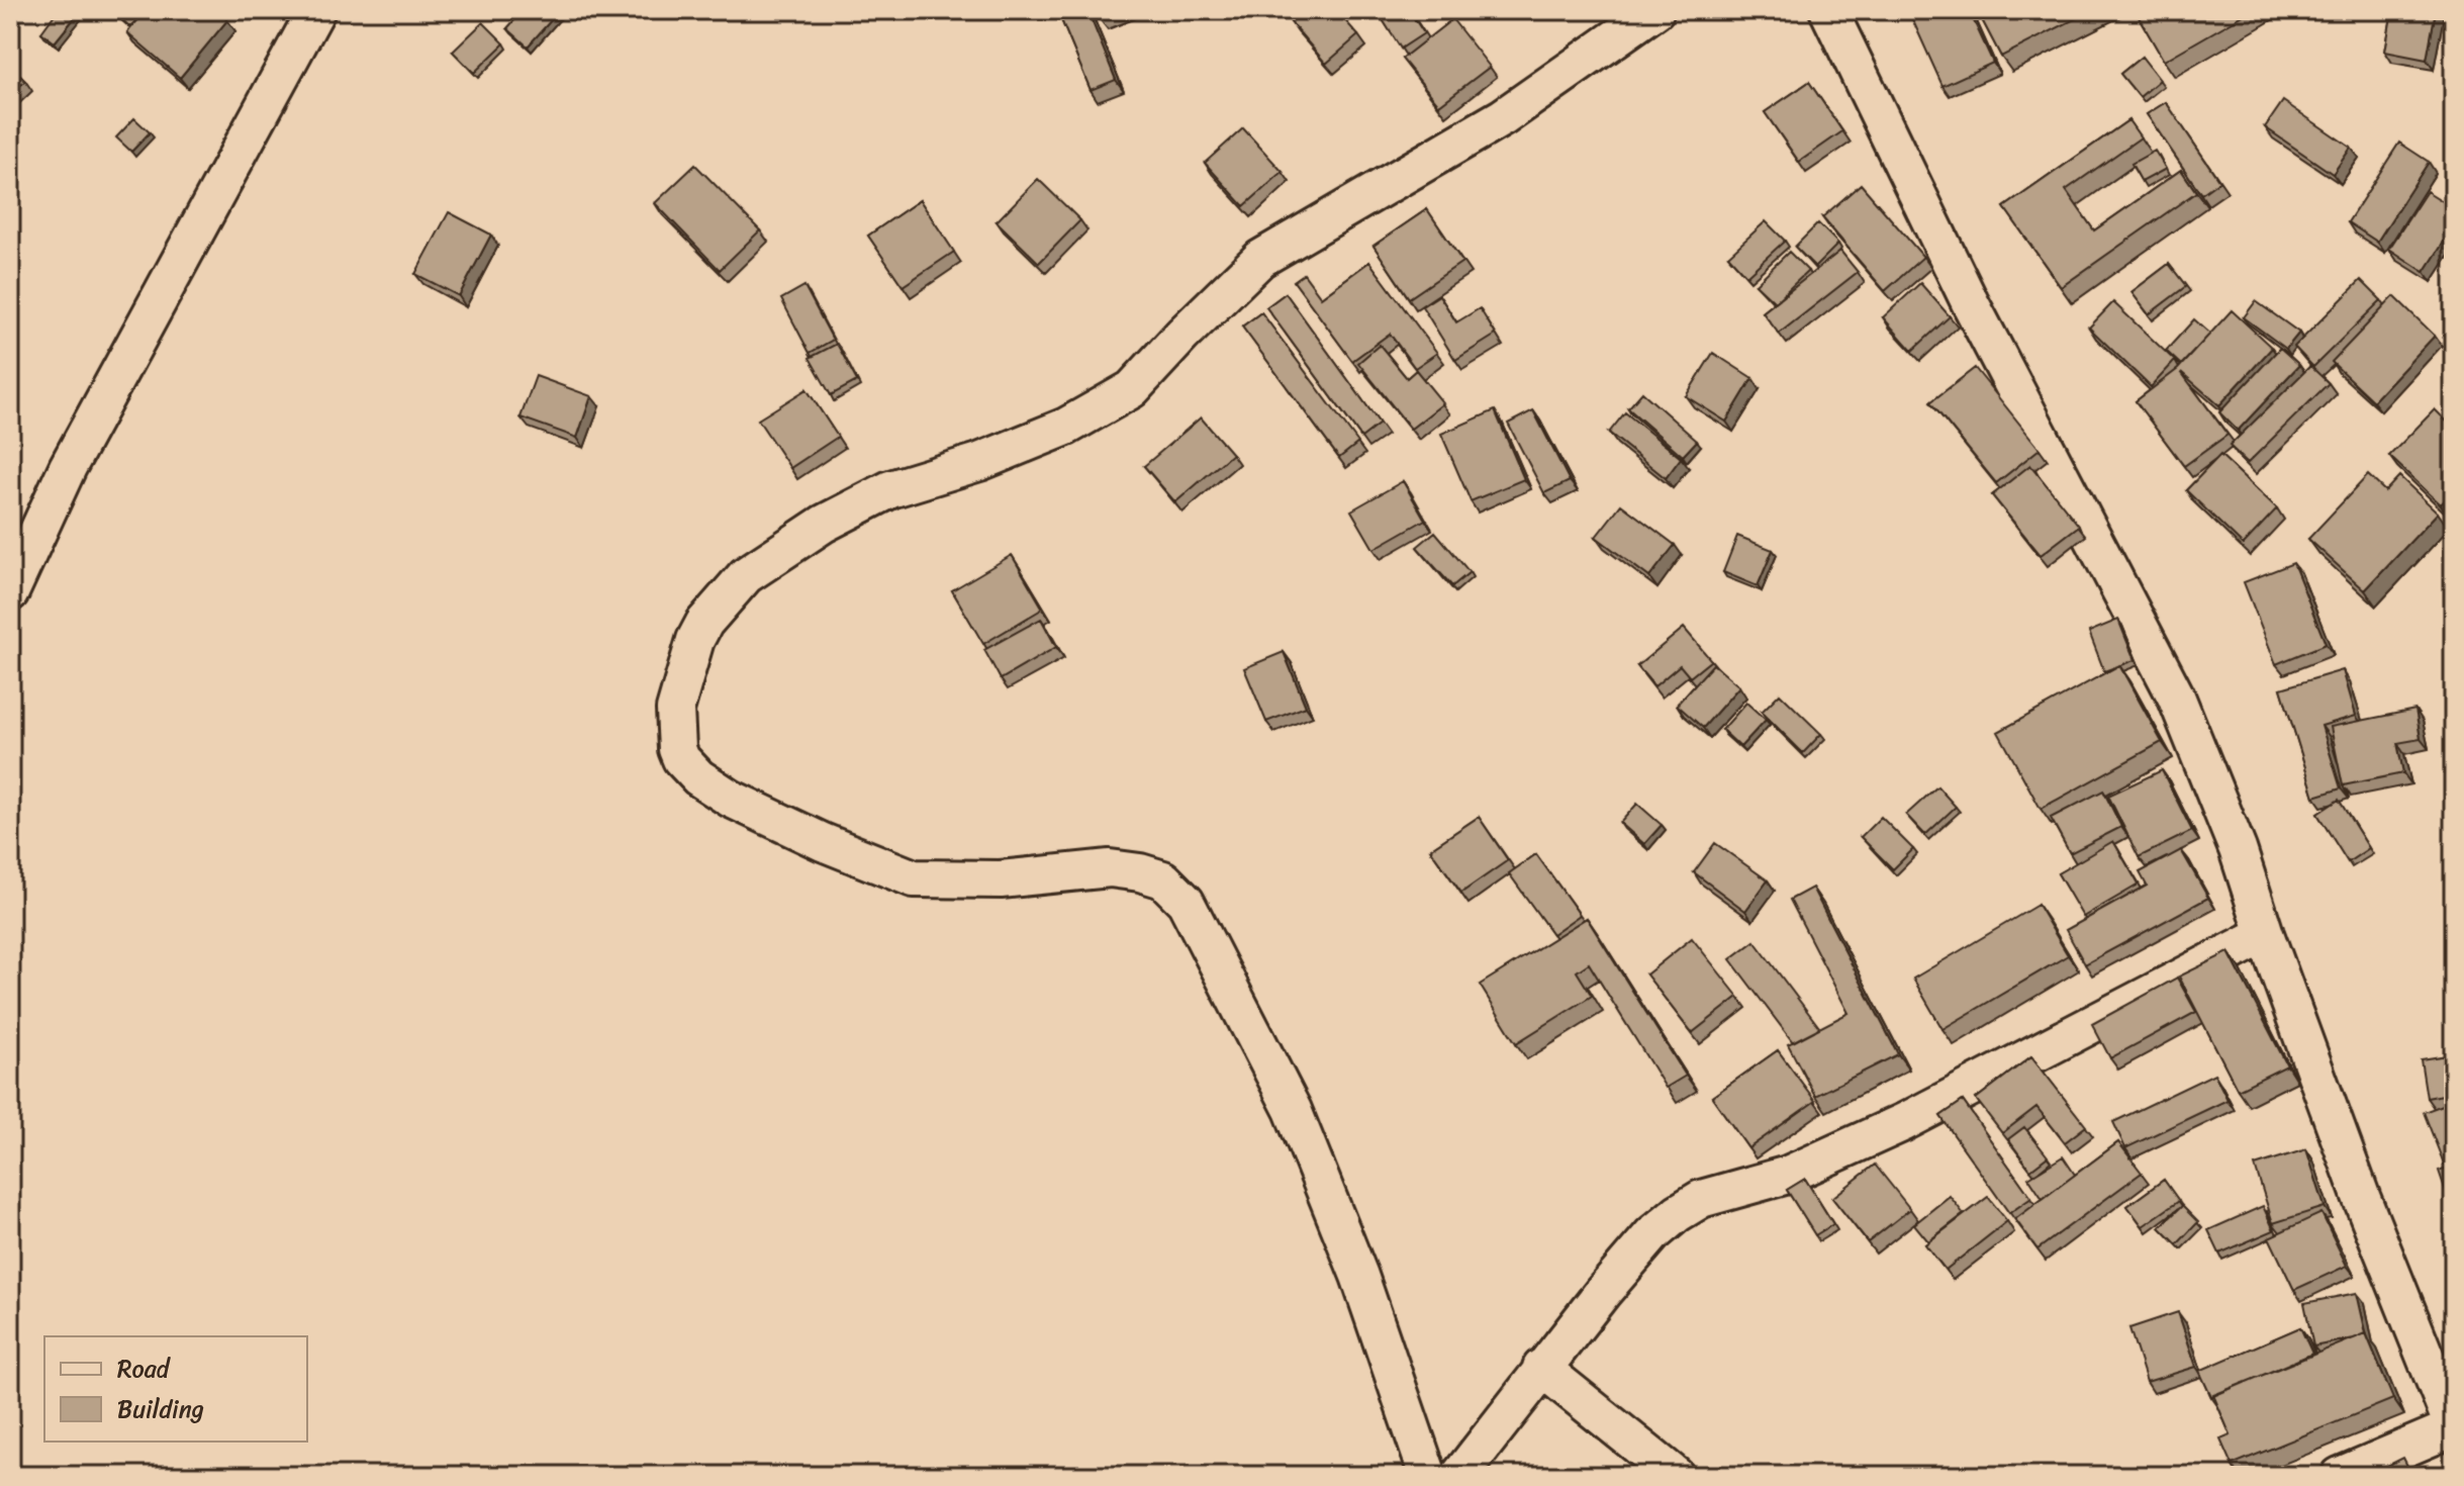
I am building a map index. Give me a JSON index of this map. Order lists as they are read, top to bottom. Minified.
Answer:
{"legend":["Road","Building"]}
